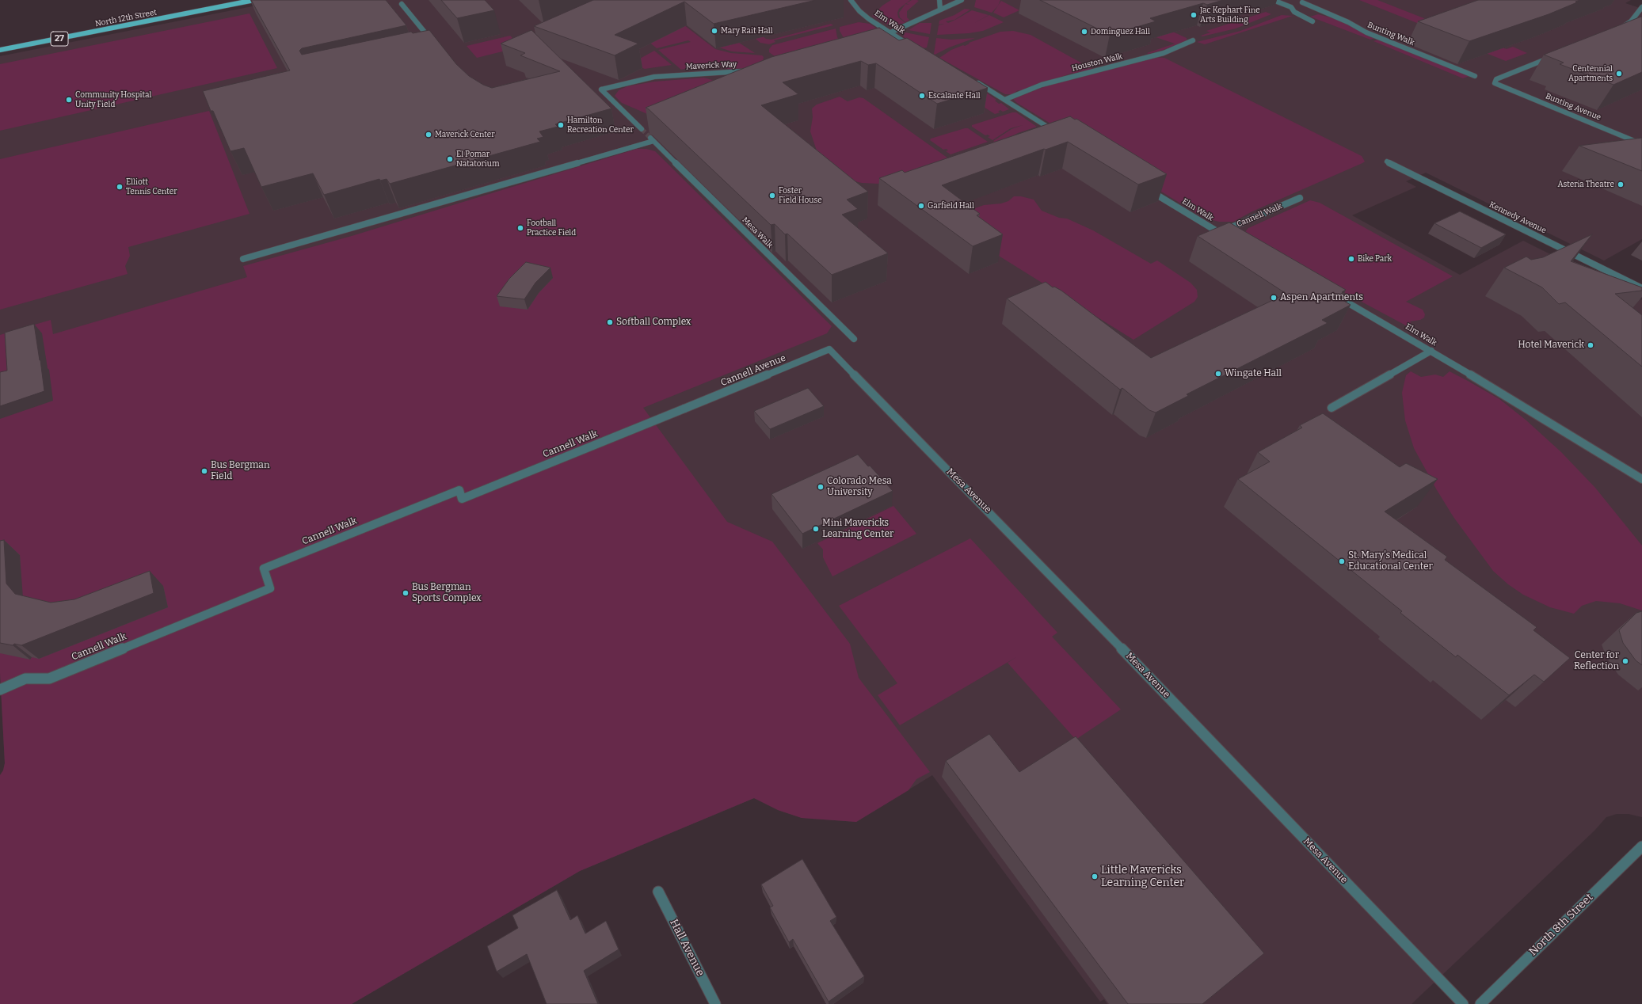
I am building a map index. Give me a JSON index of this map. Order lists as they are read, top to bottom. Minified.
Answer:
{"streets":{"main road":["North 12th Street","27"],"street":["Elm Walk","Bunting Walk","Houston Walk","Maverick Way","Bunting Avenue","Cannell Walk","Kennedy Avenue","Mesa Walk","Cannell Avenue","Mesa Avenue","North 8th Street","Hall Avenue"]},"crossings":[["Elm Walk","Cannell Walk"],["Cannell Walk","Cannell Avenue"],["Cannell Avenue","Mesa Avenue"]],"places":["Jac Kephart Fine Arts Building","Mary Rait Hall","Dominguez Hall","Centennial Apartments","Escalante Hall","Community Hospital Unity Field","Hamilton Recreation Center","Maverick Center","El Pomar Natatorium","Asteria Theatre","Elliott Tennis Center","Foster Field House","Garfield Hall","Football Practice Field","Bike Park","Aspen Apartments","Softball Complex","Hotel Maverick","Wingate Hall","Bus Bergman Field","Colorado Mesa University","Mini Mavericks Learning Center","St. Mary's Medical Educational Center","Bus Bergman Sports Complex","Center for Reflection","Little Mavericks Learning Center"]}
